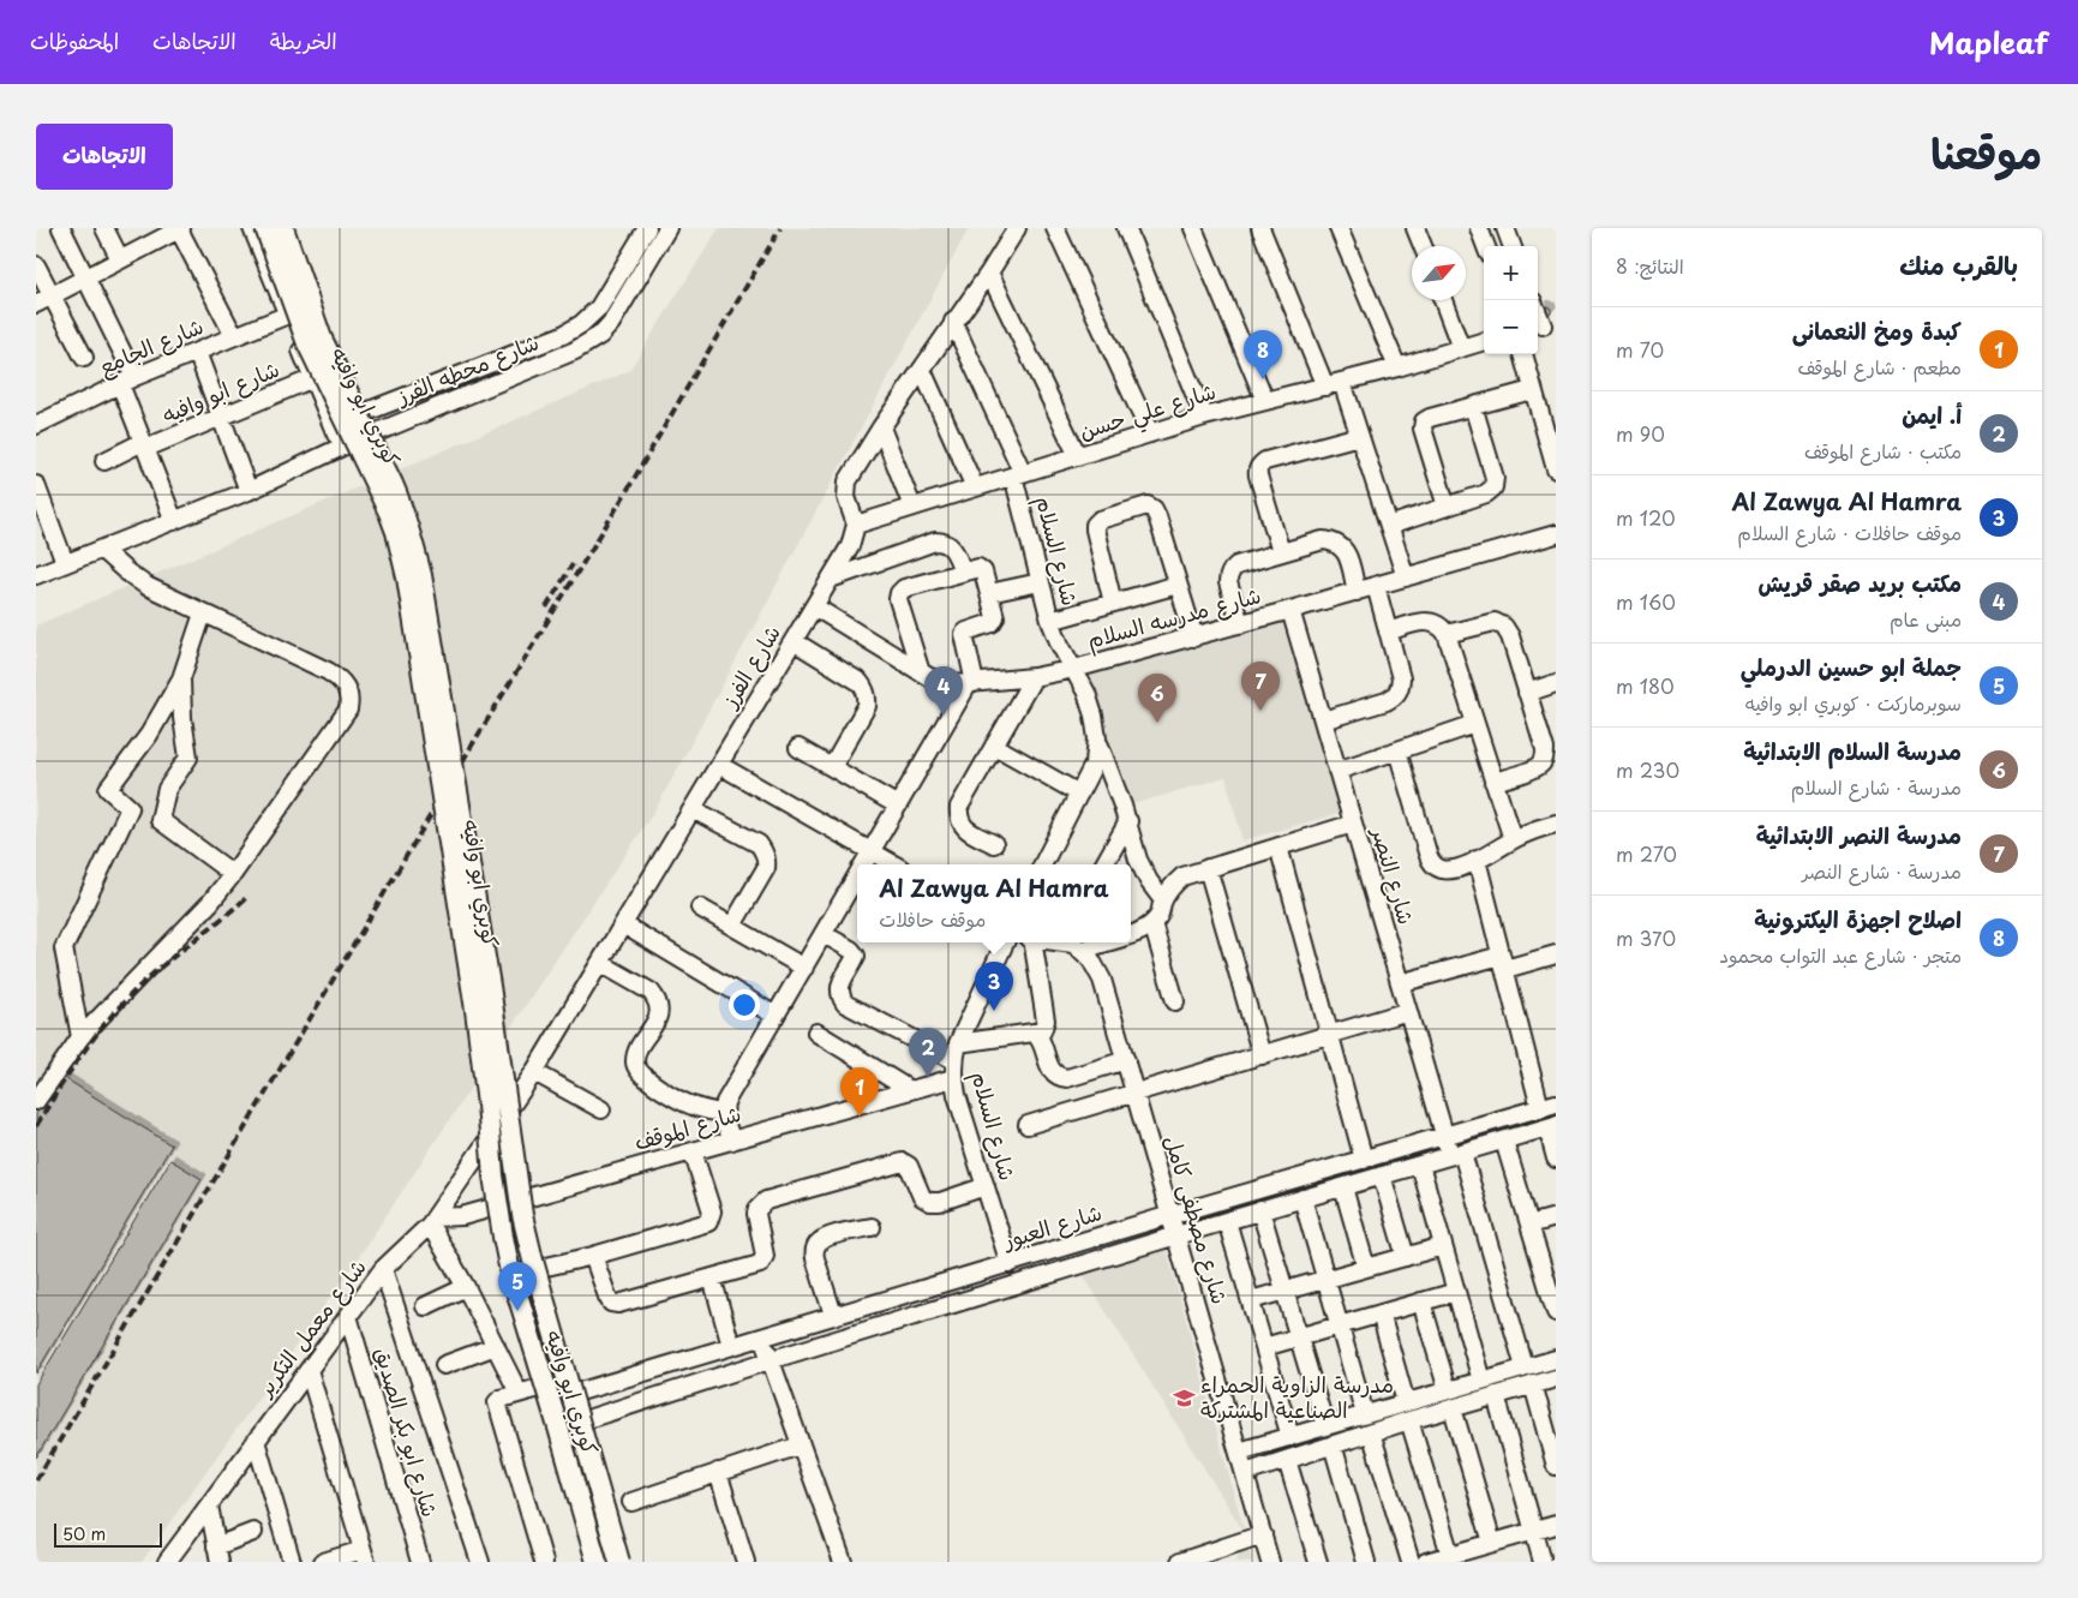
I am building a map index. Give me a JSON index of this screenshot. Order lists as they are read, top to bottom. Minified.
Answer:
{"streets":{"main road":["كوبري ابو وافيه"],"street":["شارع الجامع","شارع محطه الفرز","شارع ابو وافيه","شارع علي حسن","شارع السلام","شارع مدرسه السلام","شارع الفرز","شارع النصر","شارع الموقف","شارع مصطفى كامل","شارع العبور","شارع معمل التكرير","شارع ابو بكر الصديق"]},"crossings":[["شارع علي حسن","شارع السلام"],["شارع علي حسن","شارع الفرز"],["شارع السلام","شارع مدرسه السلام"],["شارع السلام","شارع الموقف"],["شارع السلام","شارع العبور"],["شارع مدرسه السلام","شارع الفرز"],["شارع مدرسه السلام","شارع النصر"],["شارع الفرز","شارع معمل التكرير"],["شارع النصر","شارع العبور"],["شارع الموقف","شارع معمل التكرير"],["شارع مصطفى كامل","شارع العبور"],["شارع معمل التكرير","شارع ابو بكر الصديق"]],"places":{"school or university":["مدرسة الزاوية الحمراء الصناعية المشتركة"]},"scale_bar":"50 m","north":"top right","page":{"header":"Mapleaf","nav":["الخريطة","الاتجاهات","المحفوظات"],"title":"موقعنا","buttons":"الاتجاهات","heading":["بالقرب منك","النتائج: 8"],"map_buttons":["+","−"],"list":[{"mark":"1","name":"كبدة ومخ النعمانى","note":"مطعم · شارع الموقف","value":"70 m"},{"mark":"2","name":"أ. ايمن","note":"مكتب · شارع الموقف","value":"90 m"},{"mark":"3","name":"Al Zawya Al Hamra","note":"موقف حافلات · شارع السلام","value":"120 m"},{"mark":"4","name":"مكتب بريد صقر قريش","note":"مبنى عام","value":"160 m"},{"mark":"5","name":"جملة ابو حسين الدرملي","note":"سوبرماركت · كوبري ابو وافيه","value":"180 m"},{"mark":"6","name":"مدرسة السلام الابتدائية","note":"مدرسة · شارع السلام","value":"230 m"},{"mark":"7","name":"مدرسة النصر الابتدائية","note":"مدرسة · شارع النصر","value":"270 m"},{"mark":"8","name":"اصلاح اجهزة اليكترونية","note":"متجر · شارع عبد التواب محمود","value":"370 m"}],"pins":["8","7","4","6","3","2","1","5"],"popup":["Al Zawya Al Hamra","موقف حافلات"],"scale":"50 m"}}
